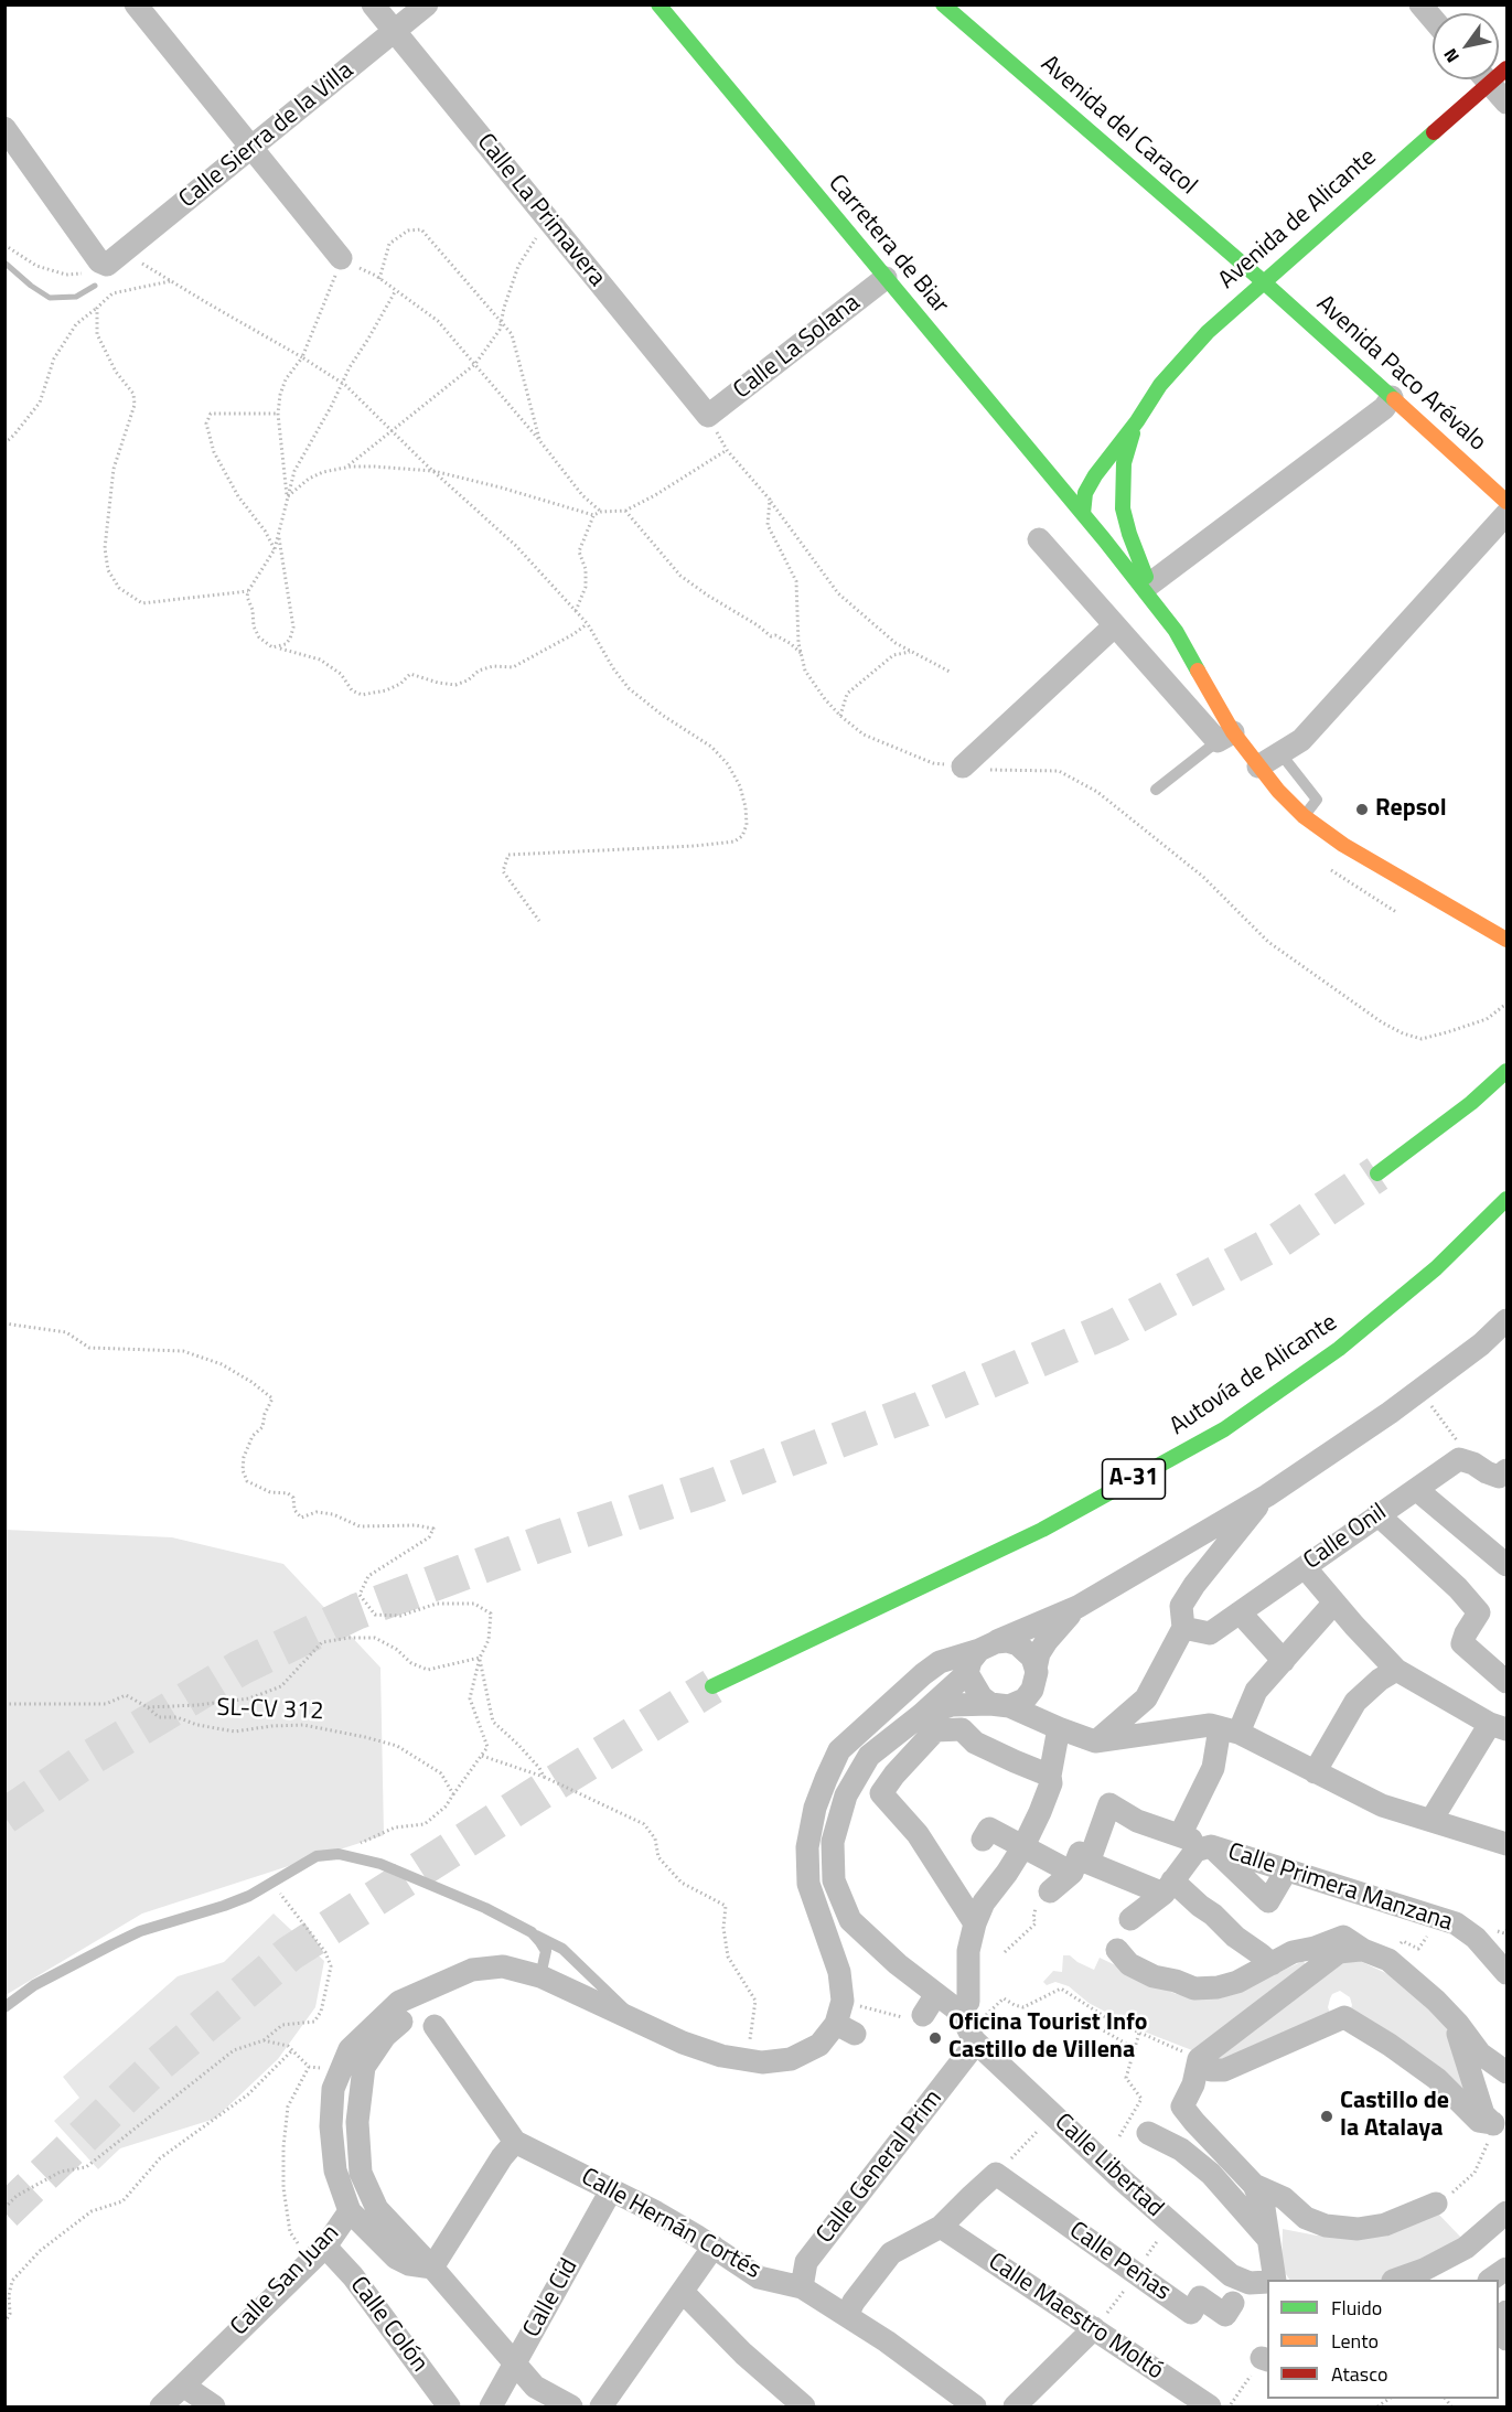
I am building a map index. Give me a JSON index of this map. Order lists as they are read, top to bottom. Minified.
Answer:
{"streets":{"main road":["Avenida del Caracol","Avenida de Alicante","Carretera de Biar","Avenida Paco Arévalo","Autovía de Alicante","A-31"],"street":["Calle Sierra de la Villa","Calle La Primavera","Calle La Solana","Calle Onil","Calle Primera Manzana","Calle Libertad","Calle General Prim","Calle Hernán Cortés","Calle Peñas","Calle San Juan","Calle Cid","Calle Maestro Moltó","Calle Colón"],"path":["SL-CV 312"]},"crossings":[["Avenida del Caracol","Avenida de Alicante"],["Avenida del Caracol","Avenida Paco Arévalo"],["Calle Sierra de la Villa","Calle La Primavera"],["Calle La Primavera","Calle La Solana"],["Avenida de Alicante","Carretera de Biar"],["Avenida de Alicante","Avenida Paco Arévalo"],["Carretera de Biar","Calle La Solana"],["Calle Libertad","Calle General Prim"],["Calle General Prim","Calle Hernán Cortés"],["Calle Hernán Cortés","Calle Cid"],["Calle San Juan","Calle Colón"]],"places":["Repsol","Oficina Tourist Info Castillo de Villena","Castillo de la Atalaya"],"legend":["Fluido","Lento","Atasco"],"north":"bottom left"}
